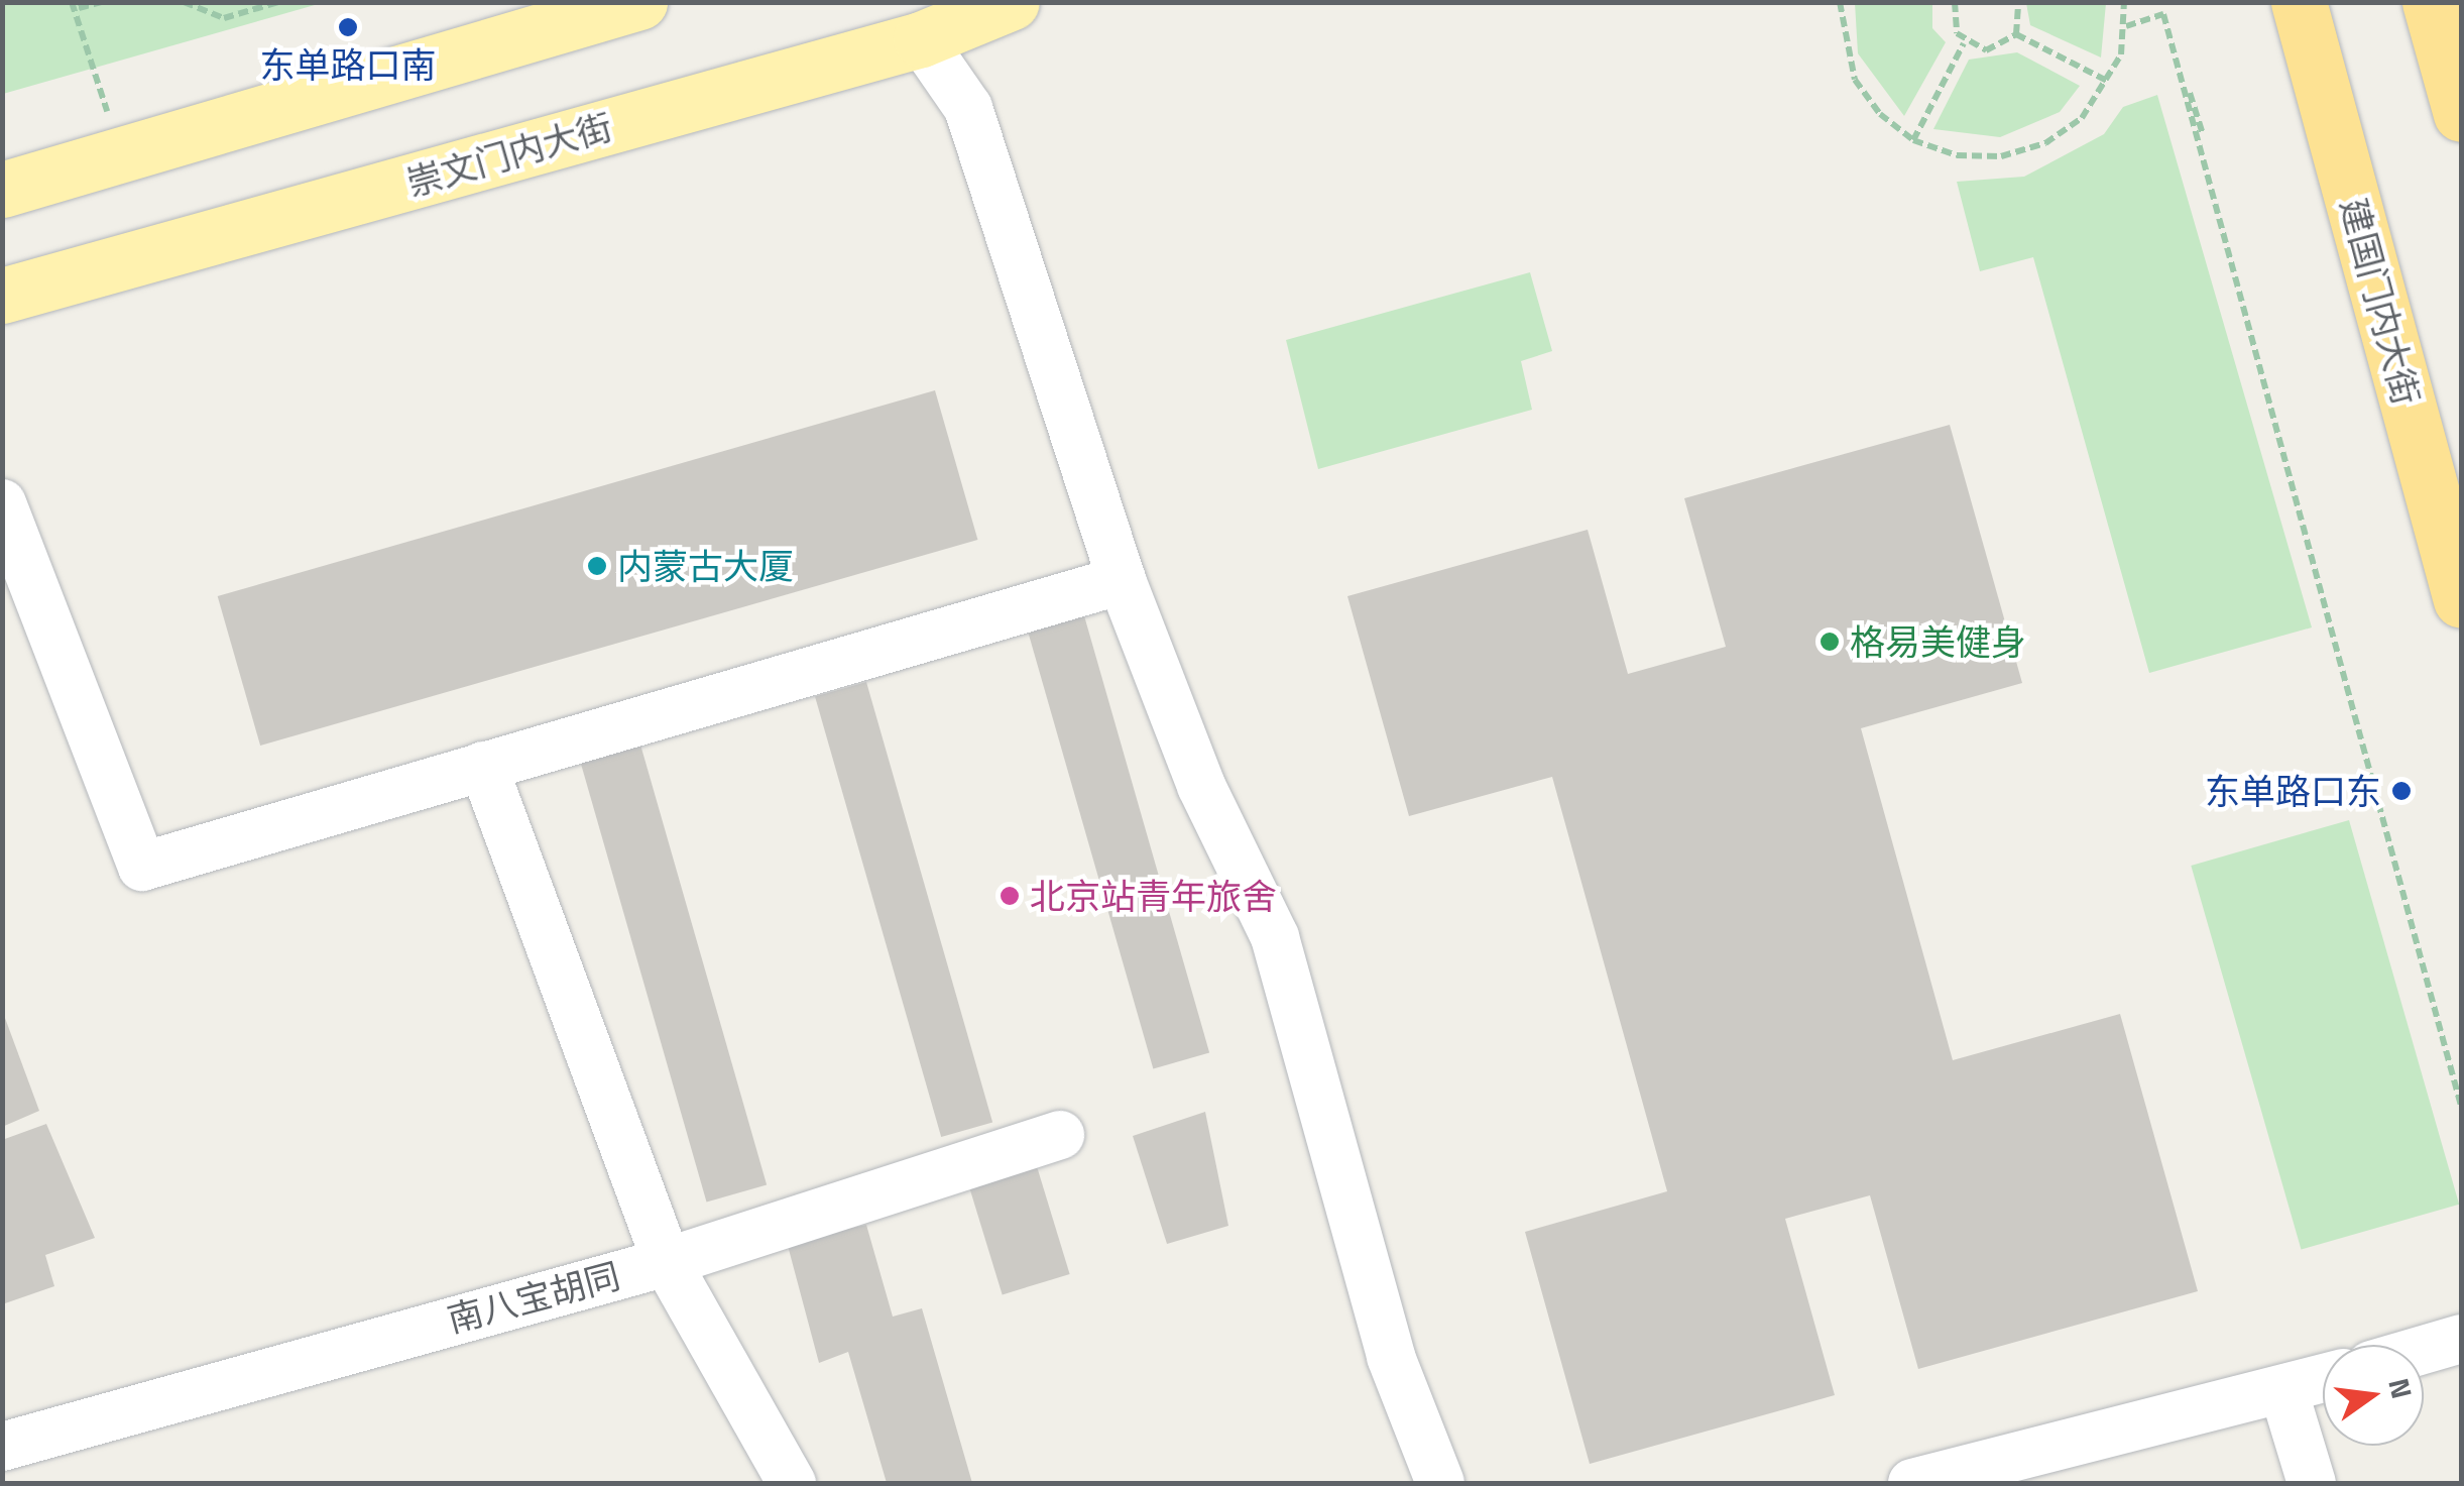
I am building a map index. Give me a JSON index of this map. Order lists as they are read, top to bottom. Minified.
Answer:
{"streets":{"highway":["建国门内大街"],"main road":["崇文门内大街"],"street":["南八宝胡同"]},"places":["东单路口南","内蒙古大厦","格易美健身","东单路口东","北京站青年旅舍"],"north":"right"}
